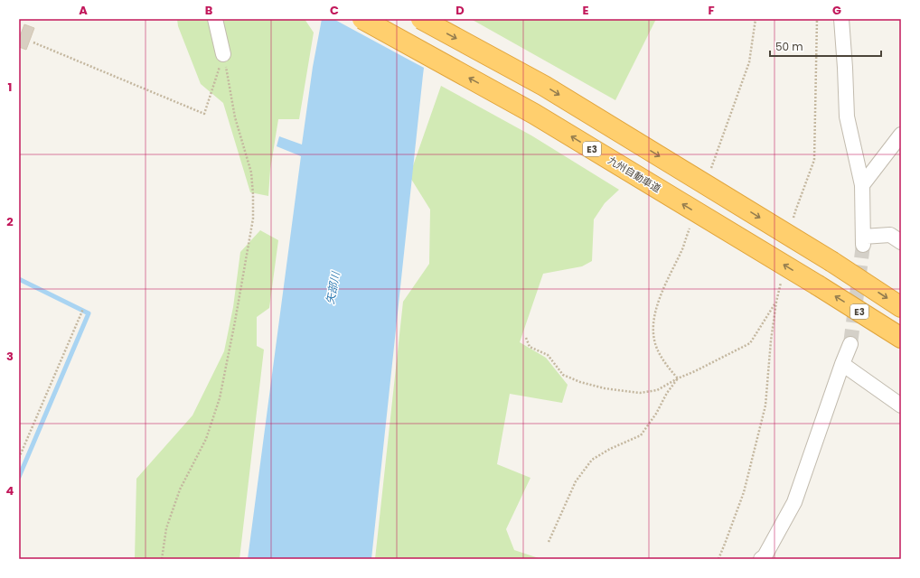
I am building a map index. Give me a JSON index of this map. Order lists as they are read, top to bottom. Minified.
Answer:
{"streets":{"highway":["E3","九州自動車道"]},"water":["矢部川"],"scale_bar":"50 m","grid":{"columns":["A","B","C","D","E","F","G"],"rows":["1","2","3","4"]}}
